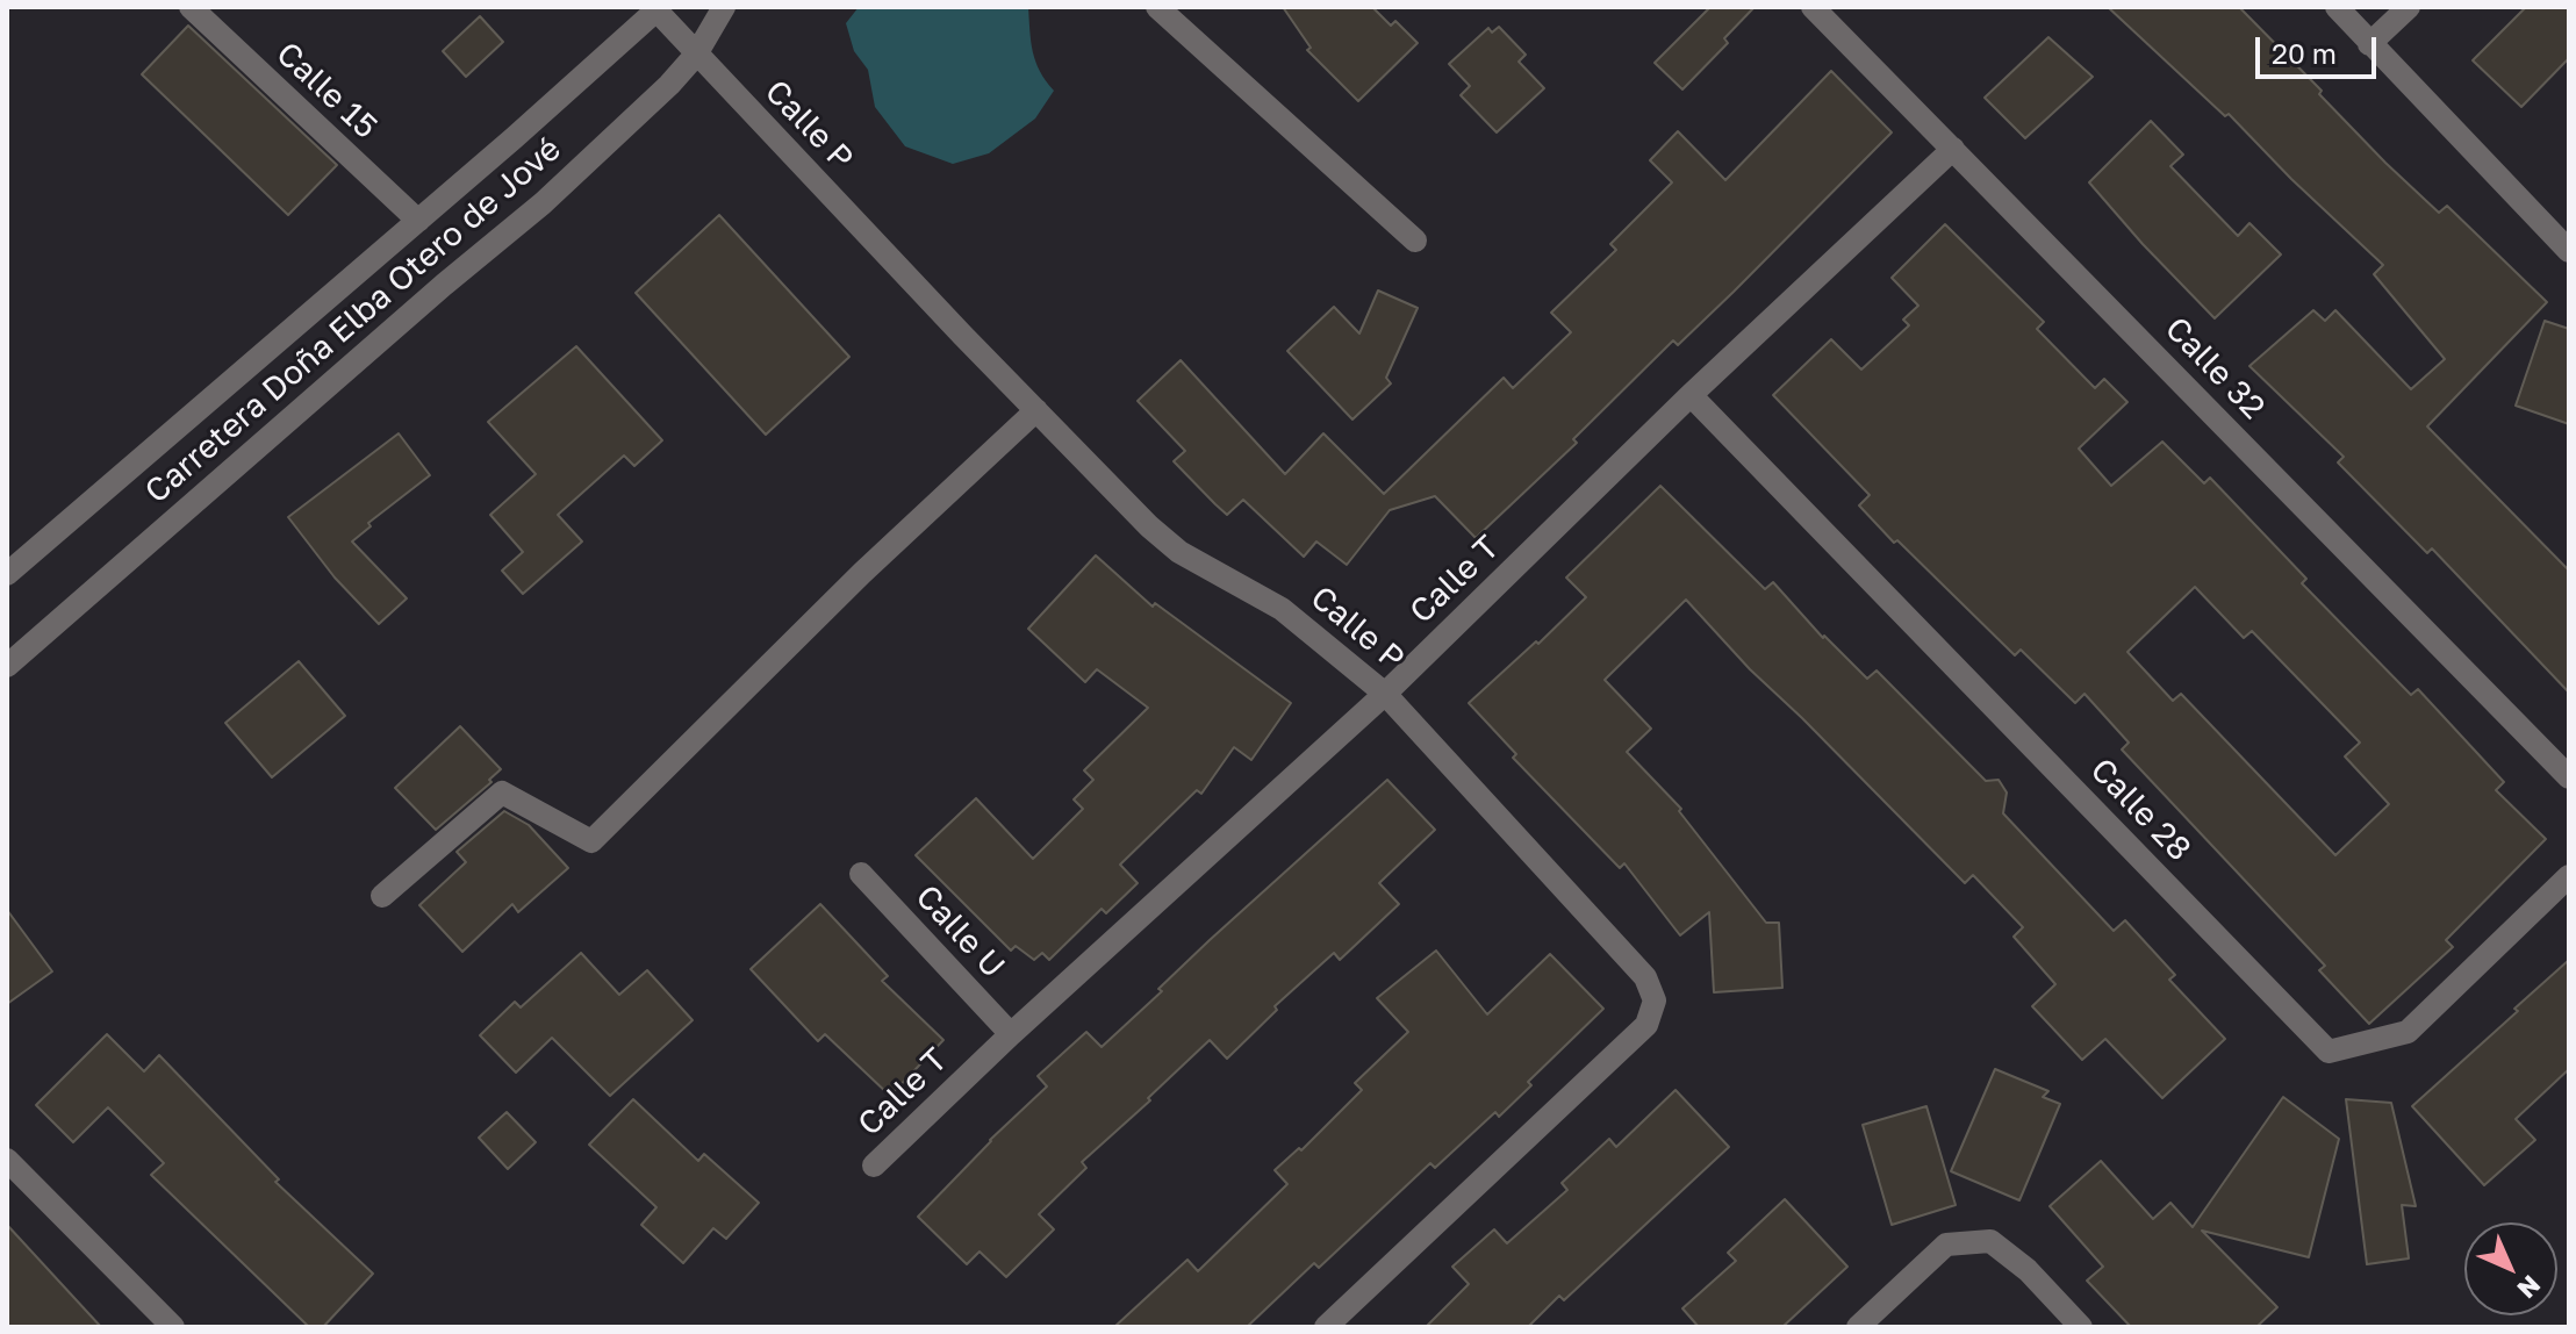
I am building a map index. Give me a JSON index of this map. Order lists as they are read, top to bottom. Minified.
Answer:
{"streets":{"street":["Calle 15","Calle P","Carretera Doña Elba Otero de Jové","Calle 32","Calle T","Calle 28","Calle U"]},"crossings":[["Calle 15","Carretera Doña Elba Otero de Jové"],["Calle P","Carretera Doña Elba Otero de Jové"],["Calle P","Calle T"],["Calle 32","Calle T"],["Calle T","Calle 28"],["Calle T","Calle U"]],"scale_bar":"20 m","north":"bottom right"}
